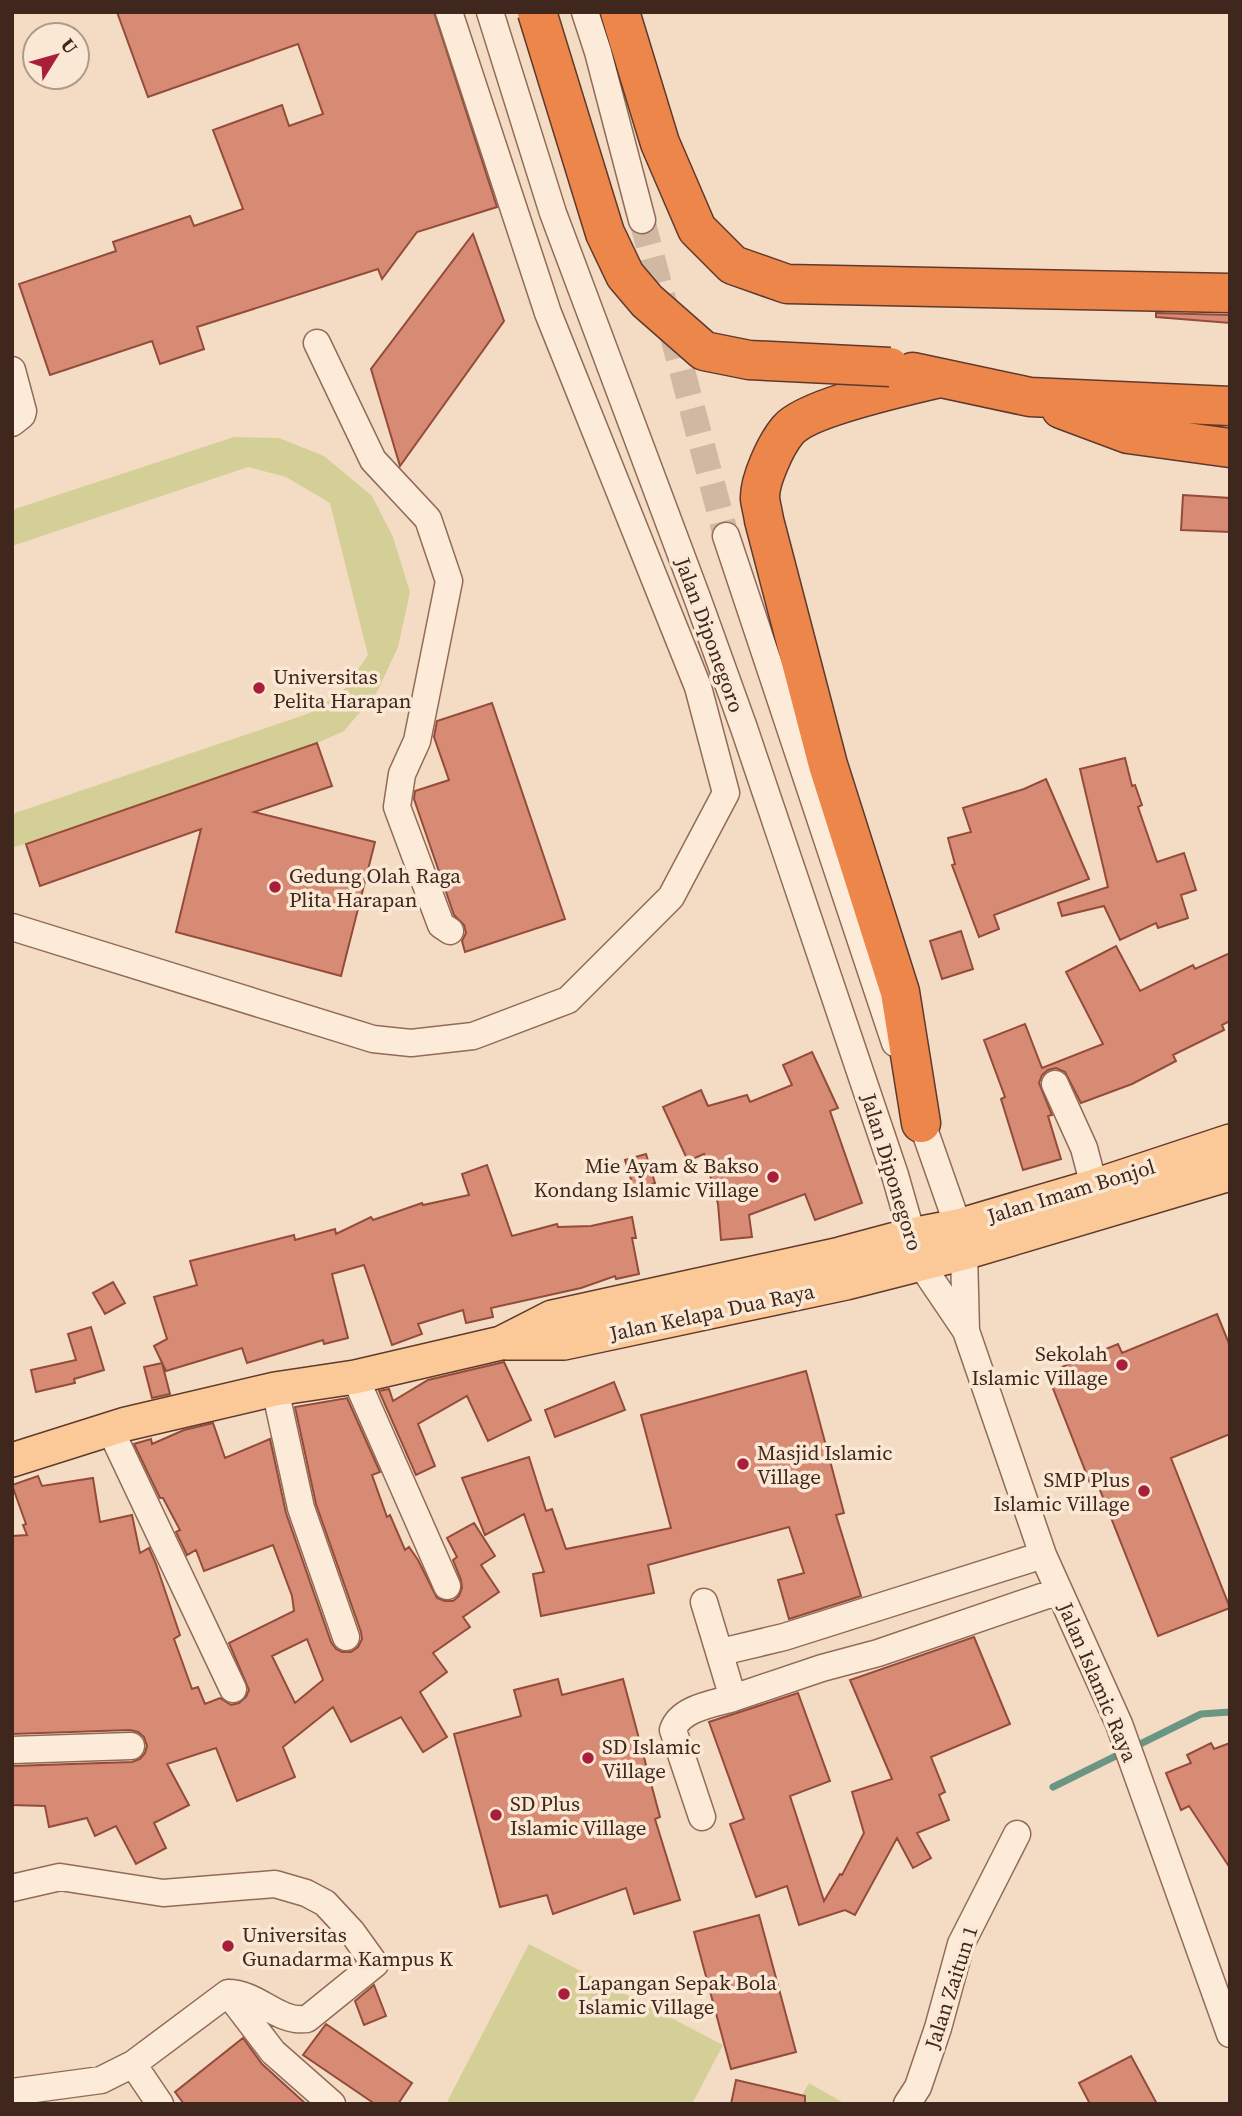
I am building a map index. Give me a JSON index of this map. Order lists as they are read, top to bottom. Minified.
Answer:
{"streets":{"main road":["Jalan Imam Bonjol","Jalan Kelapa Dua Raya"],"street":["Jalan Diponegoro","Jalan Islamic Raya","Jalan Zaitun 1"]},"crossings":[["Jalan Diponegoro","Jalan Imam Bonjol"],["Jalan Diponegoro","Jalan Kelapa Dua Raya"],["Jalan Diponegoro","Jalan Islamic Raya"],["Jalan Imam Bonjol","Jalan Kelapa Dua Raya"],["Jalan Imam Bonjol","Jalan Islamic Raya"],["Jalan Kelapa Dua Raya","Jalan Islamic Raya"]],"places":["Universitas Pelita Harapan","Gedung Olah Raga Plita Harapan","Mie Ayam & Bakso Kondang Islamic Village","Sekolah Islamic Village","Masjid Islamic Village","SMP Plus Islamic Village","SD Islamic Village","SD Plus Islamic Village","Universitas Gunadarma Kampus K","Lapangan Sepak Bola Islamic Village"],"north":"top right"}
